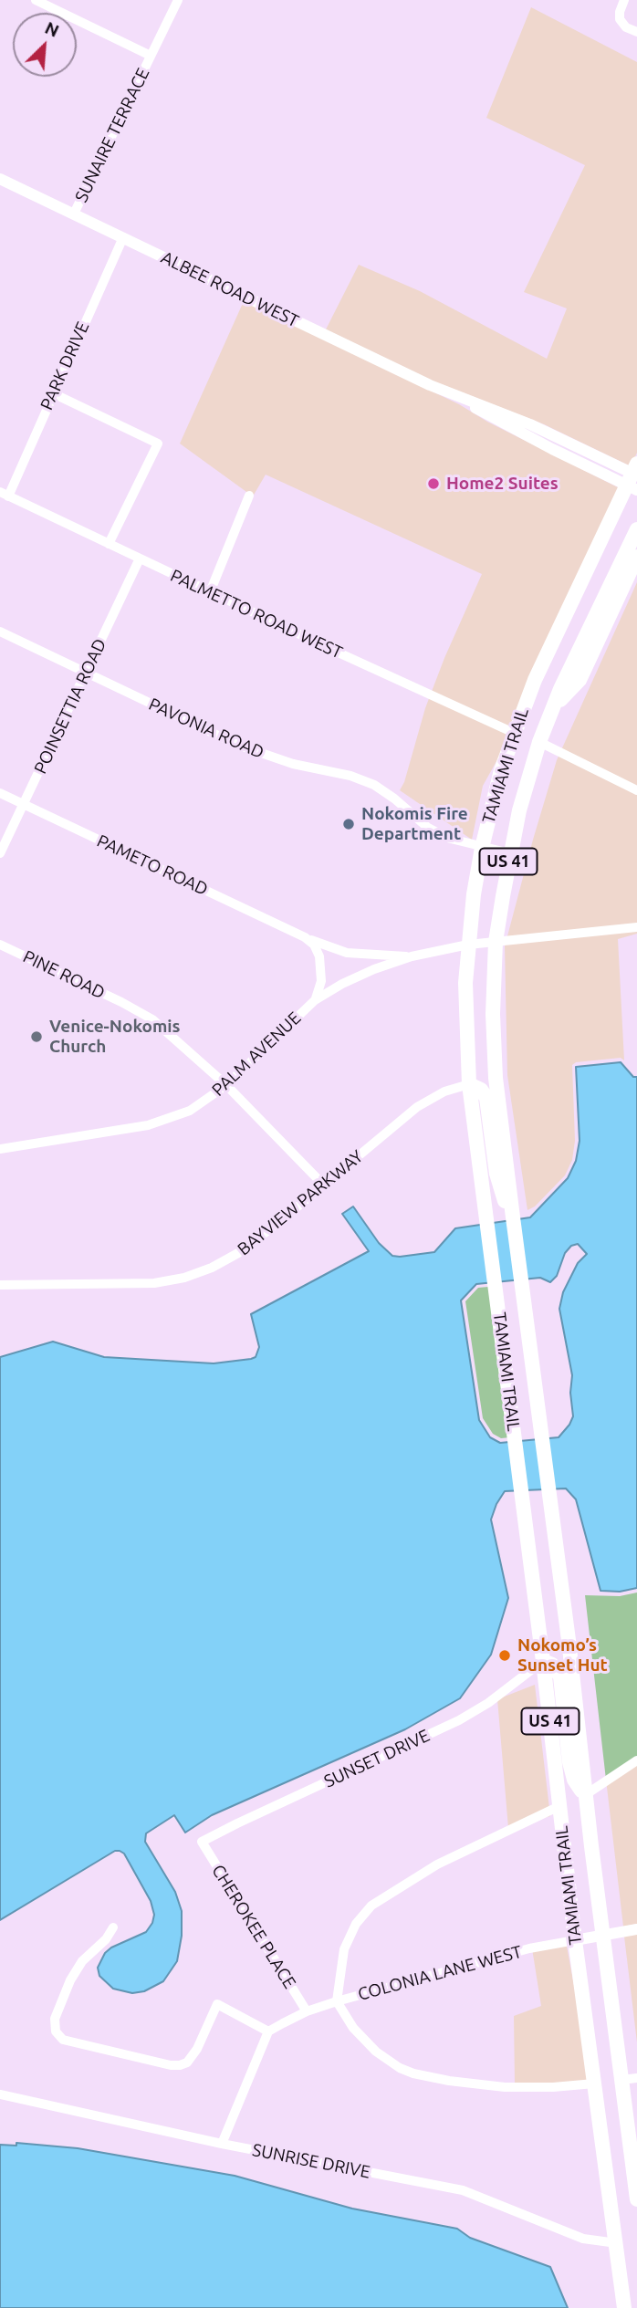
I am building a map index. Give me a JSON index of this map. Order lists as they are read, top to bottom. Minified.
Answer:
{"streets":{"main road":["TAMIAMI TRAIL","US 41"],"street":["SUNAIRE TERRACE","ALBEE ROAD WEST","PARK DRIVE","PALMETTO ROAD WEST","POINSETTIA ROAD","PAVONIA ROAD","PAMETO ROAD","PINE ROAD","PALM AVENUE","BAYVIEW PARKWAY","SUNSET DRIVE","CHEROKEE PLACE","COLONIA LANE WEST","SUNRISE DRIVE"]},"crossings":[["SUNAIRE TERRACE","ALBEE ROAD WEST"],["ALBEE ROAD WEST","PARK DRIVE"],["ALBEE ROAD WEST","TAMIAMI TRAIL"],["PARK DRIVE","PALMETTO ROAD WEST"],["PALMETTO ROAD WEST","POINSETTIA ROAD"],["PALMETTO ROAD WEST","TAMIAMI TRAIL"],["POINSETTIA ROAD","PAVONIA ROAD"],["POINSETTIA ROAD","PAMETO ROAD"],["PAVONIA ROAD","TAMIAMI TRAIL"],["TAMIAMI TRAIL","PALM AVENUE"],["TAMIAMI TRAIL","BAYVIEW PARKWAY"],["TAMIAMI TRAIL","SUNSET DRIVE"],["TAMIAMI TRAIL","COLONIA LANE WEST"],["TAMIAMI TRAIL","SUNRISE DRIVE"],["PAMETO ROAD","PALM AVENUE"],["PINE ROAD","PALM AVENUE"],["PINE ROAD","BAYVIEW PARKWAY"],["SUNSET DRIVE","CHEROKEE PLACE"],["CHEROKEE PLACE","COLONIA LANE WEST"]],"places":["Home2 Suites","Nokomis Fire Department","Venice-Nokomis Church","Nokomo’s Sunset Hut"],"north":"top right"}
